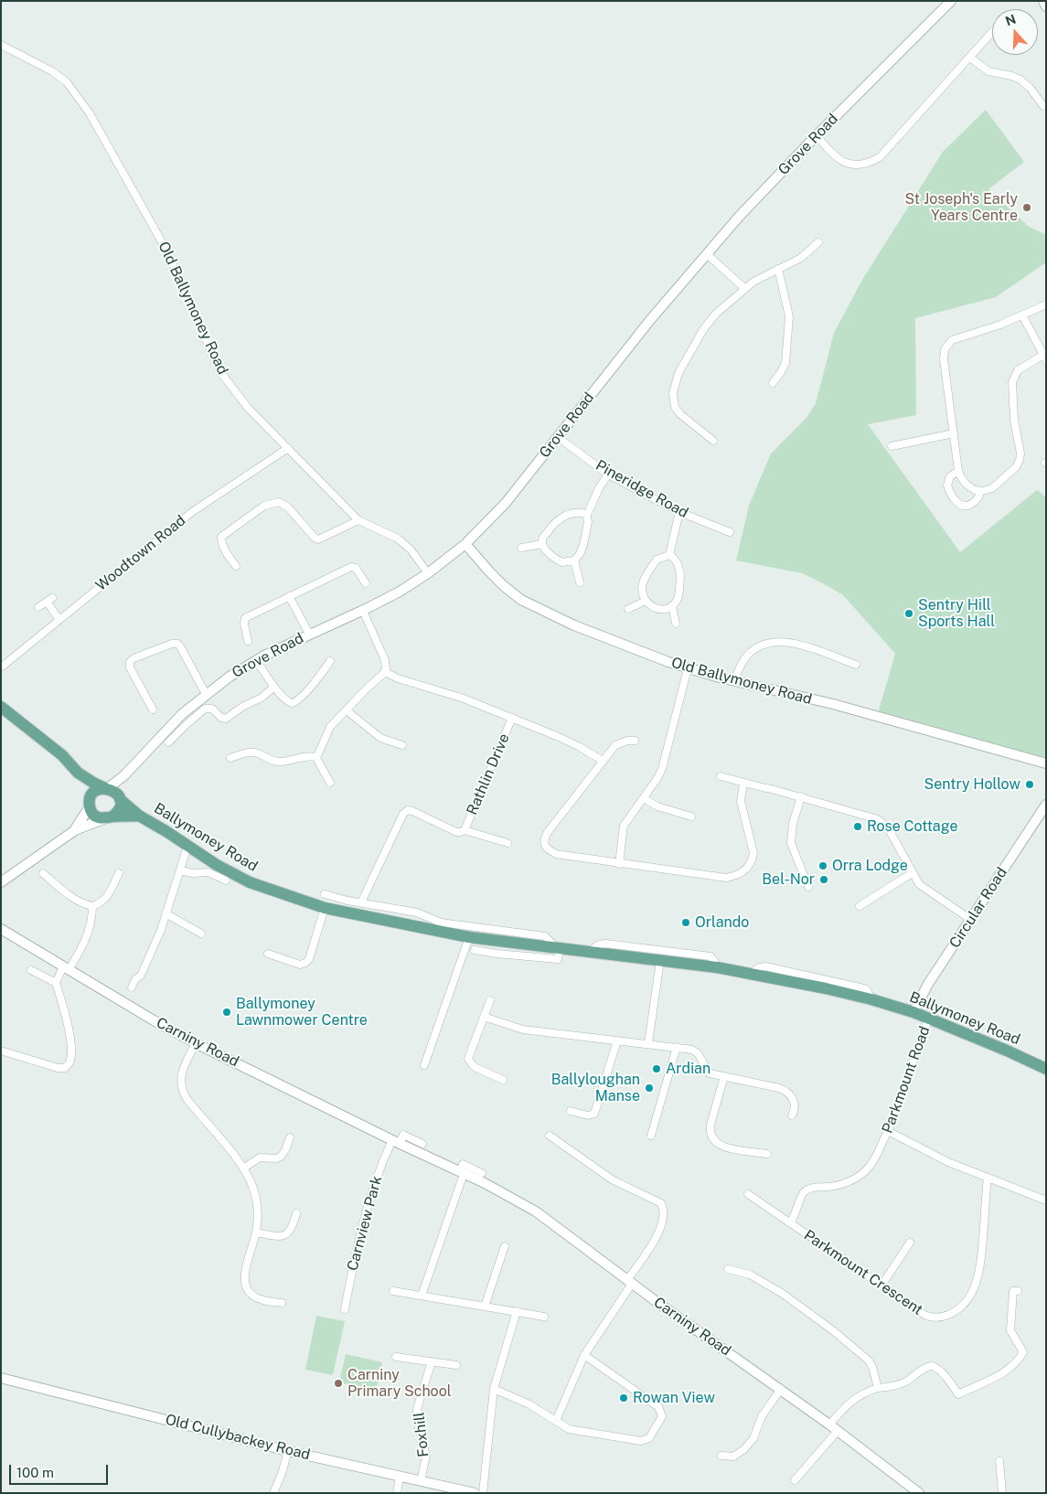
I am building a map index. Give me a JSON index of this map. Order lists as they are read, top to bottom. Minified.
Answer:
{"streets":{"main road":["Ballymoney Road"],"street":["Grove Road","Old Ballymoney Road","Pineridge Road","Woodtown Road","Rathlin Drive","Circular Road","Carniny Road","Parkmount Road","Carnview Park","Parkmount Crescent","Foxhill","Old Cullybackey Road"]},"crossings":[["Grove Road","Old Ballymoney Road"],["Grove Road","Pineridge Road"],["Grove Road","Ballymoney Road"],["Old Ballymoney Road","Woodtown Road"],["Rathlin Drive","Ballymoney Road"],["Ballymoney Road","Circular Road"],["Ballymoney Road","Parkmount Road"],["Carniny Road","Carnview Park"],["Parkmount Road","Parkmount Crescent"],["Foxhill","Old Cullybackey Road"]],"places":["St Joseph's Early Years Centre","Sentry Hill Sports Hall","Sentry Hollow","Rose Cottage","Orra Lodge","Bel-Nor","Orlando","Ballymoney Lawnmower Centre","Ardian","Ballyloughan Manse","Carniny Primary School","Rowan View"],"scale_bar":"100 m","north":"top"}
